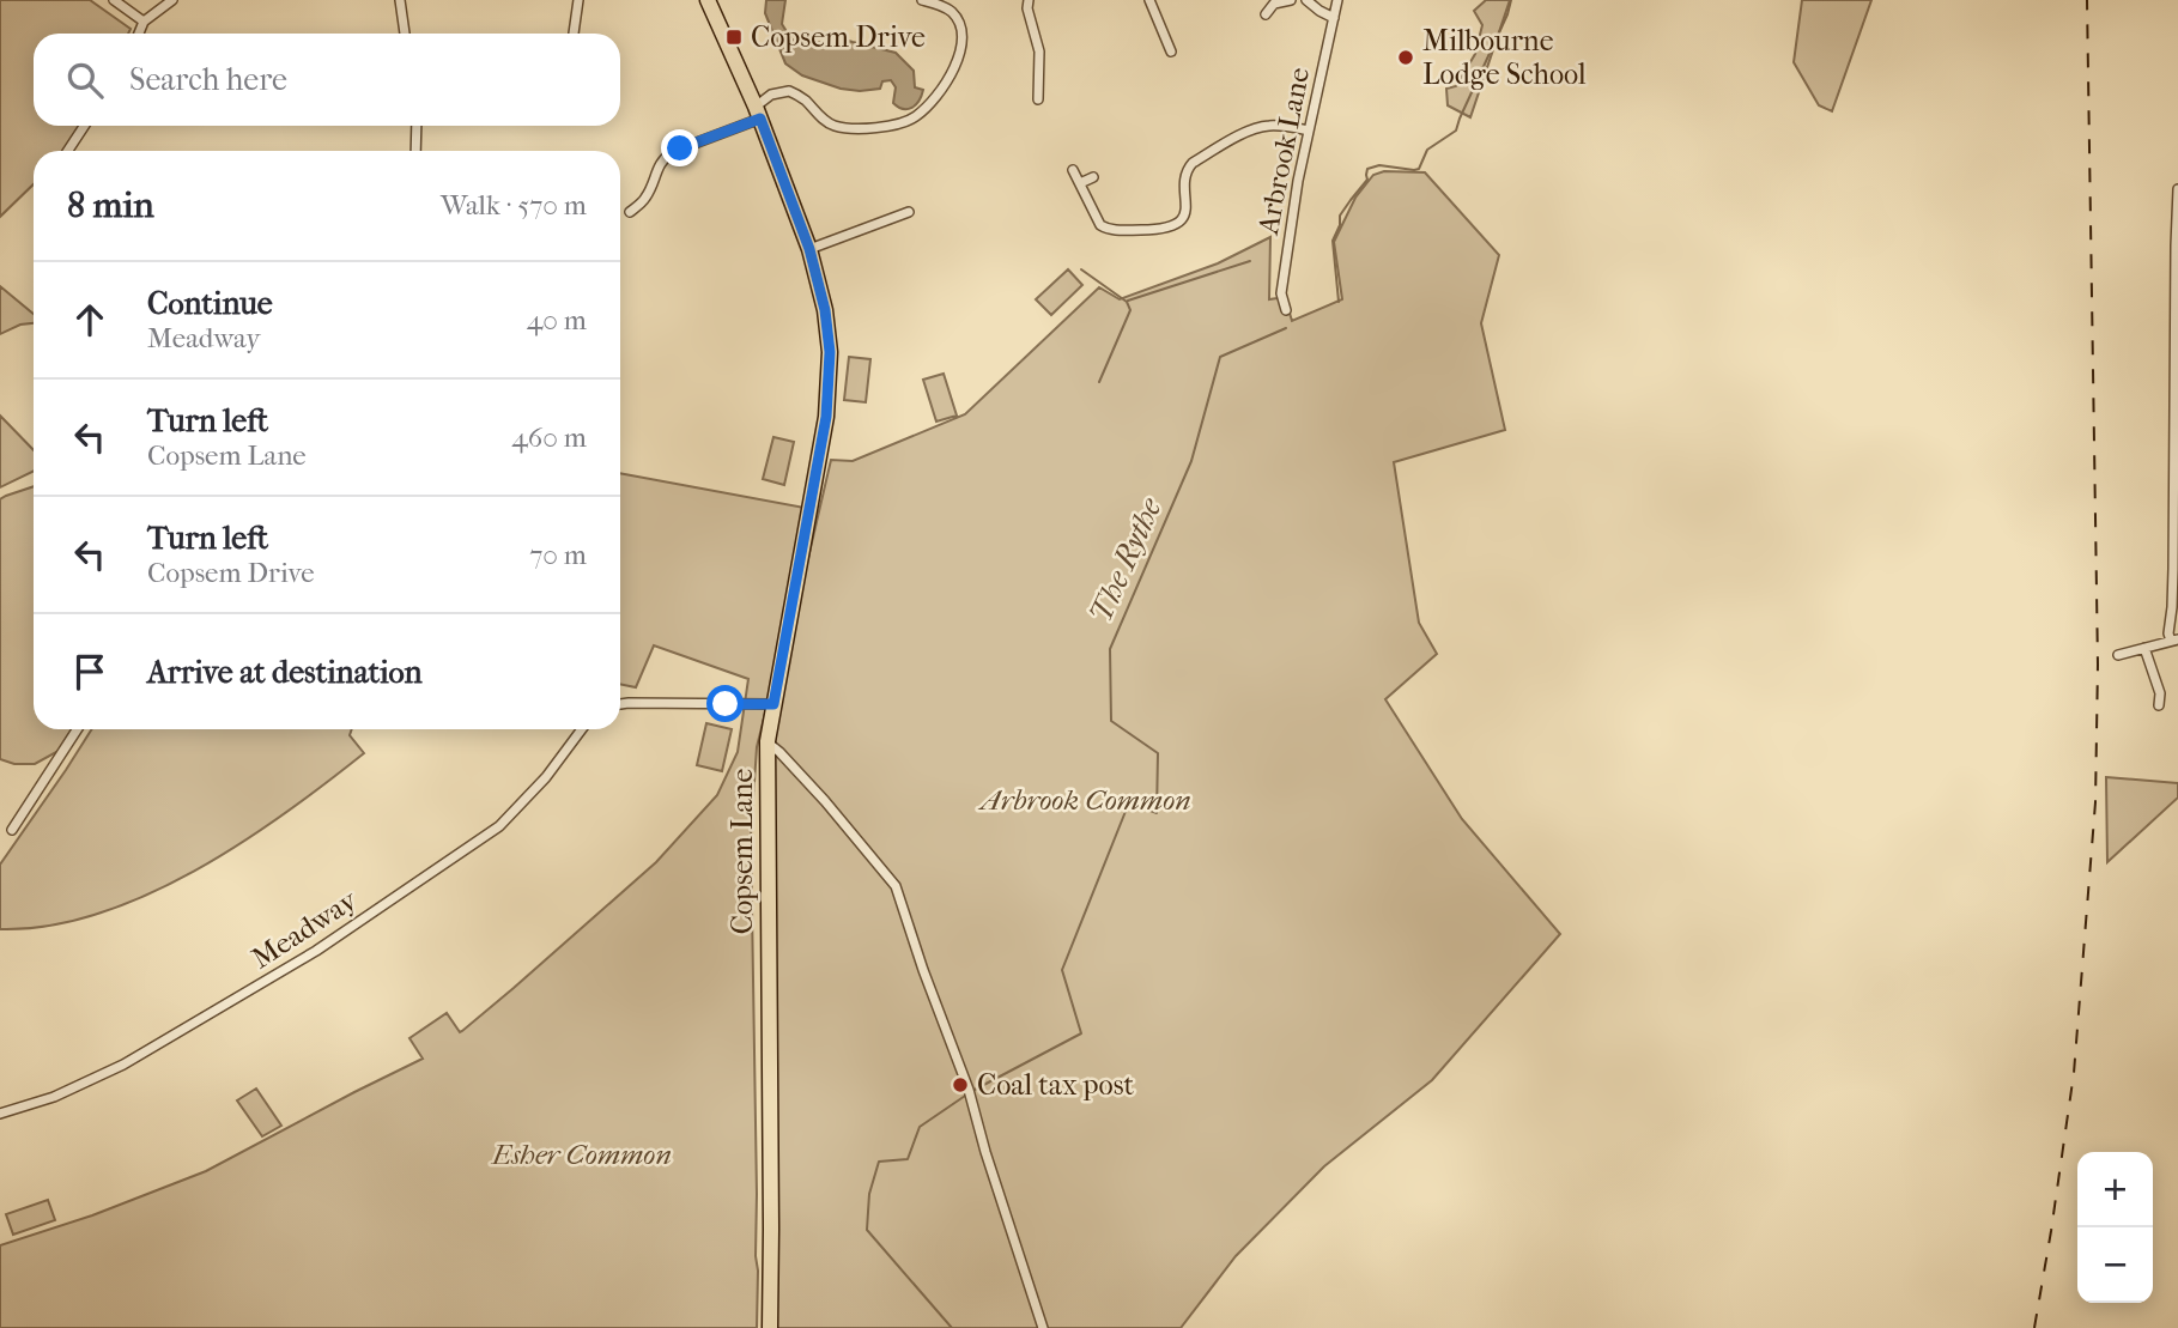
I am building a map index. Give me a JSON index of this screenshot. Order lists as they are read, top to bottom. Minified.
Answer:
{"streets":{"main road":["Copsem Lane"],"street":["Arbrook Lane","Meadway"]},"water":["The Rythe"],"parks":["Arbrook Common","Esher Common"],"places":{"transit":["Copsem Drive"],"other":["Milbourne Lodge School","Coal tax post"]},"page":{"search":"Search here","heading":["8 min","Walk · 570 m"],"list":[["Continue","Meadway","40 m"],["Turn left","Copsem Lane","460 m"],["Turn left","Copsem Drive","70 m"],"Arrive at destination"],"map_buttons":["+","−"]}}
